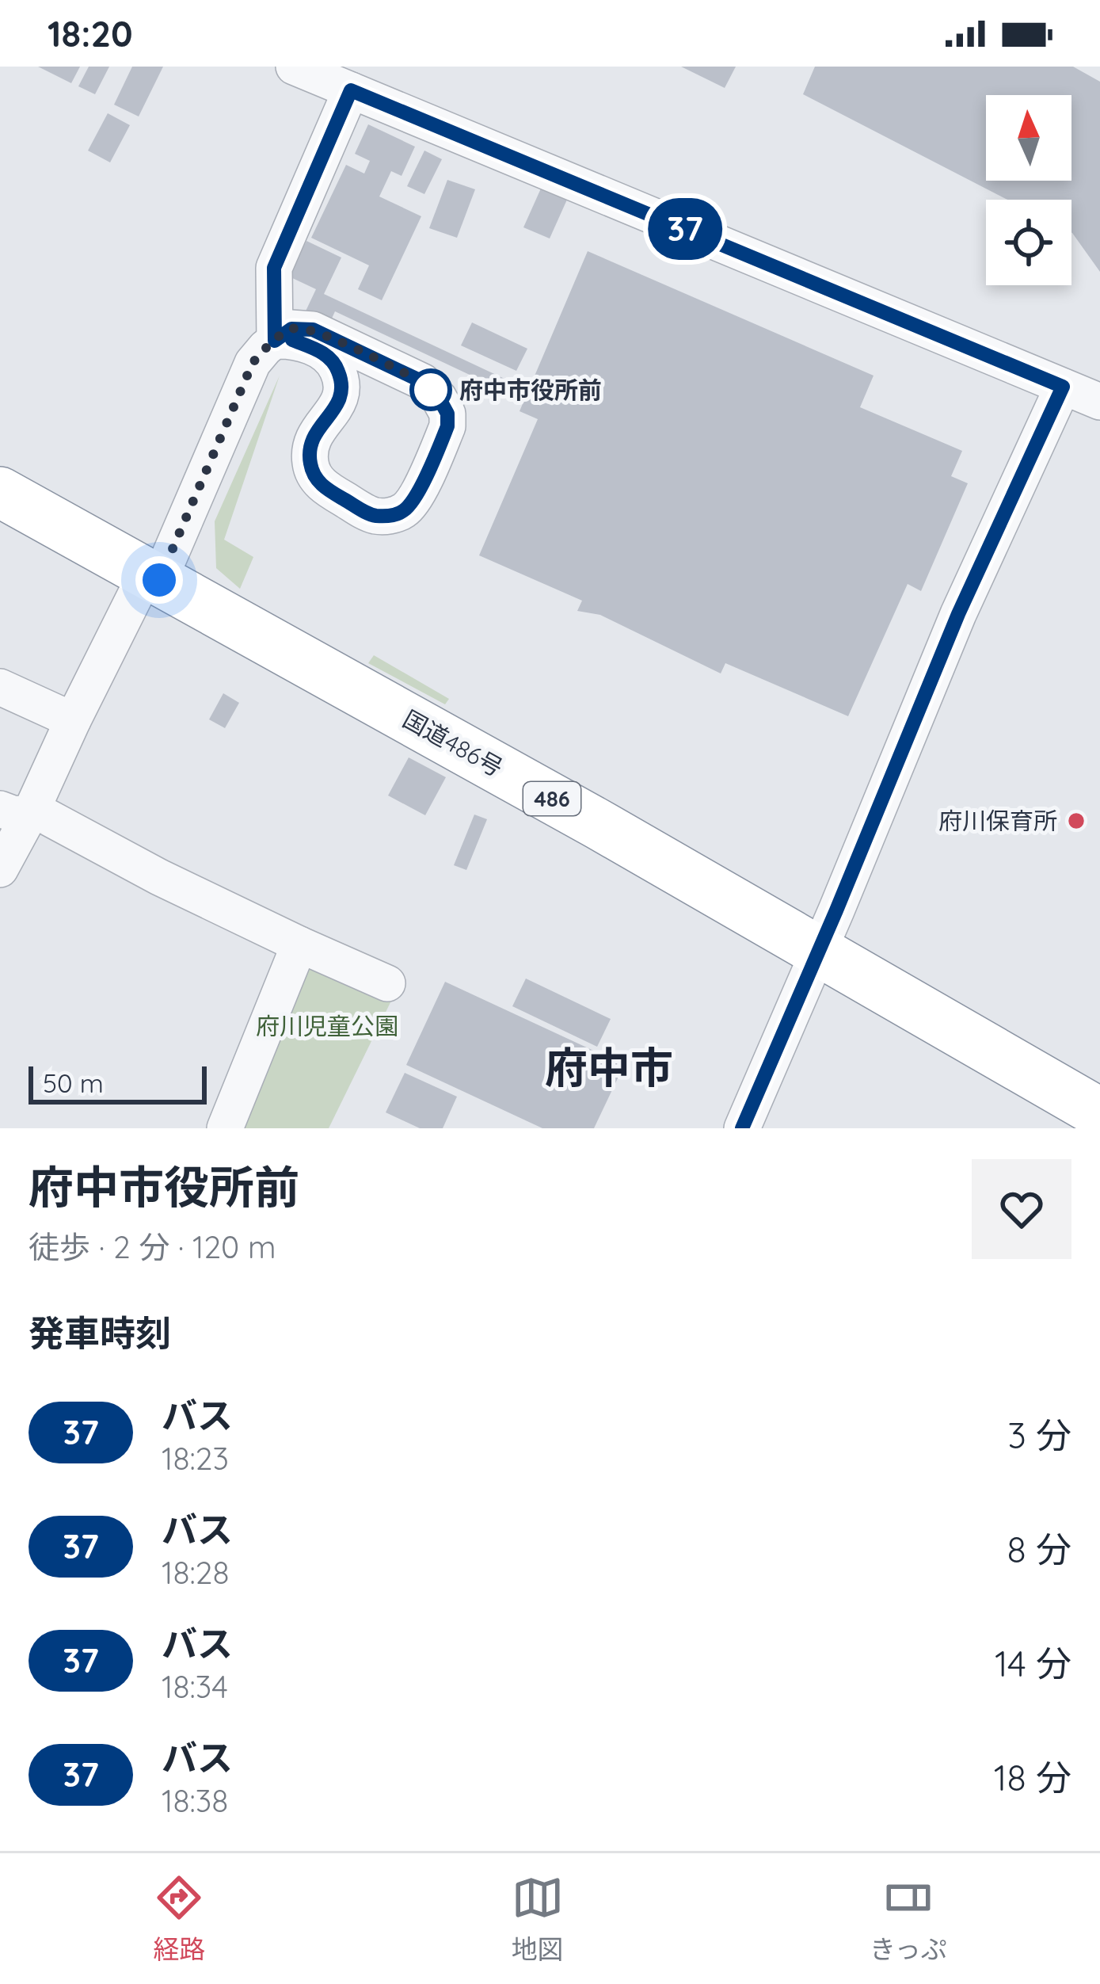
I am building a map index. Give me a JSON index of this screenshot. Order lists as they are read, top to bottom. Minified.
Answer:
{"streets":{"highway":["国道486号","486"]},"districts":["府中市"],"parks":["府川児童公園"],"places":["府中市役所前","府川保育所"],"lines":["bus line 37"],"scale_bar":"50 m","north":"top","page":{"status":"18:20","on_map":"37","scale":"50 m","heading":[["府中市役所前","徒歩 · 2 分 · 120 m"],"発車時刻"],"list":[{"mark":"37","name":"バス","note":"18:23","value":"3 分"},{"mark":"37","name":"バス","note":"18:28","value":"8 分"},{"mark":"37","name":"バス","note":"18:34","value":"14 分"},{"mark":"37","name":"バス","note":"18:38","value":"18 分"}],"tabs":["経路","地図","きっぷ"]}}
